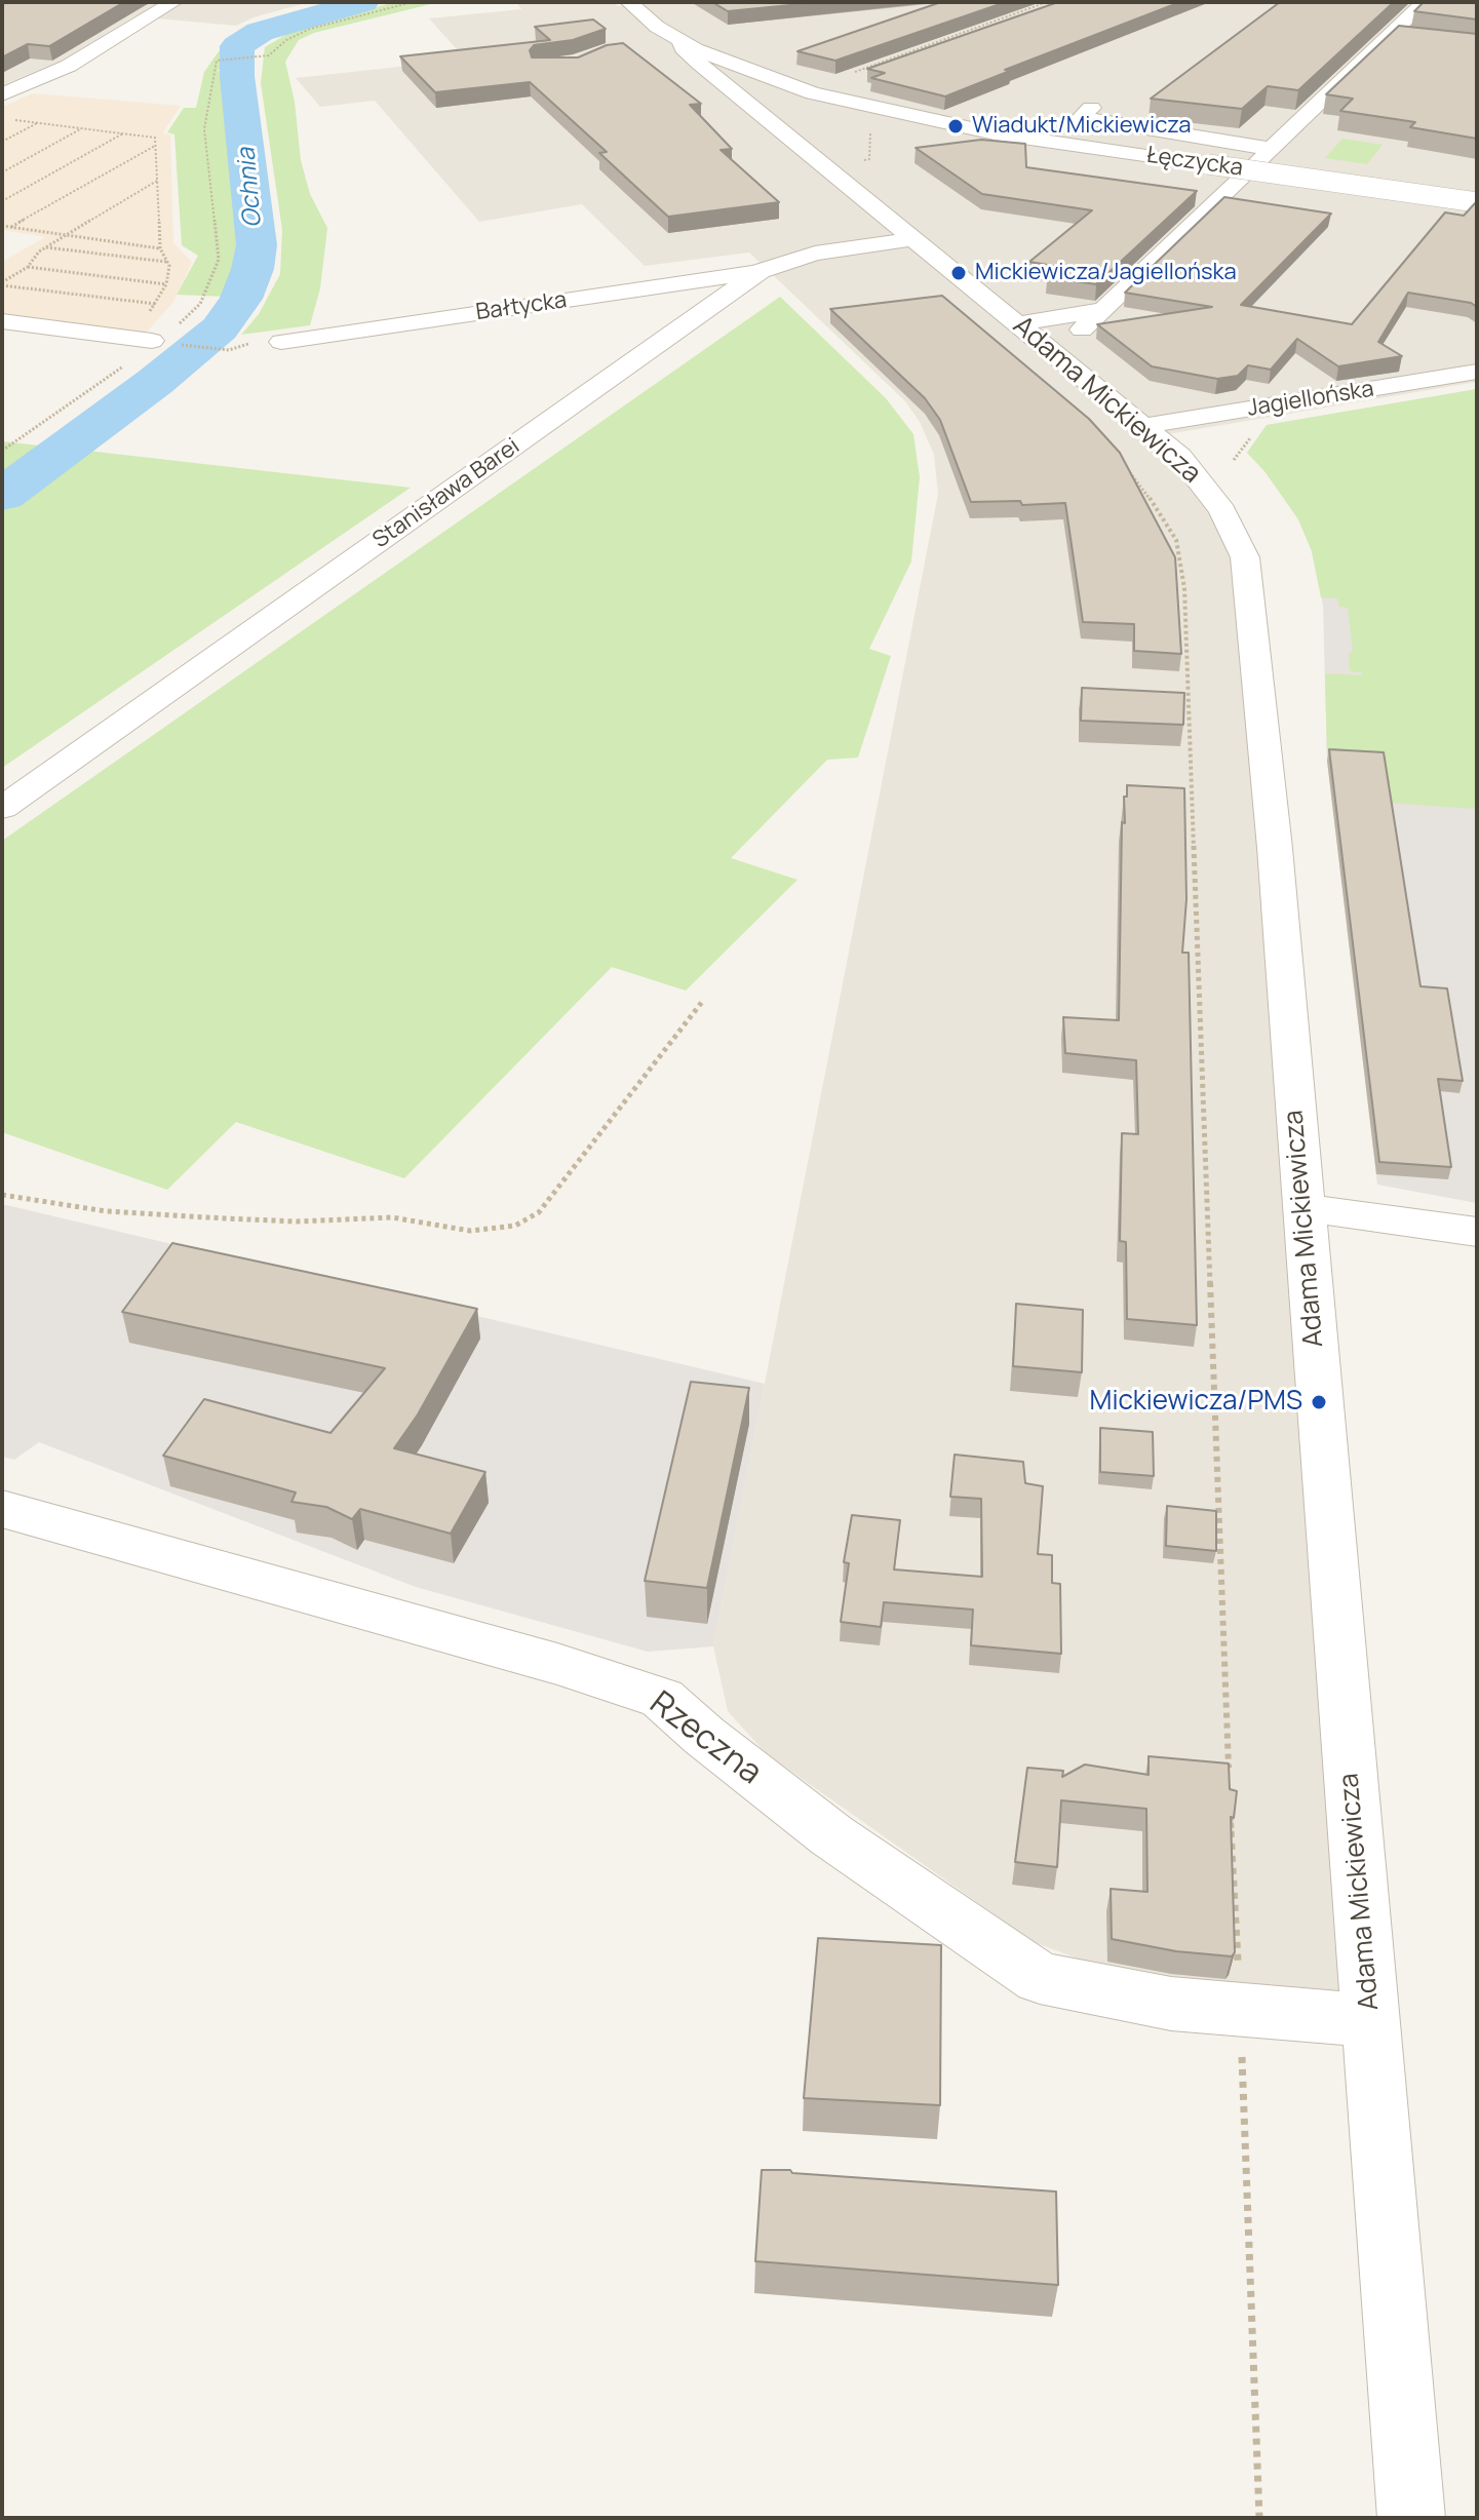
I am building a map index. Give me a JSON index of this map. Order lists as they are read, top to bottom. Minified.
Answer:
{"streets":{"street":["Łęczycka","Bałtycka","Jagiellońska","Adama Mickiewicza","Stanisława Barei","Rzeczna"]},"crossings":[["Bałtycka","Stanisława Barei"],["Jagiellońska","Adama Mickiewicza"],["Adama Mickiewicza","Stanisława Barei"],["Adama Mickiewicza","Rzeczna"]],"water":["Ochnia"],"places":["Wiadukt/Mickiewicza","Mickiewicza/Jagiellońska","Mickiewicza/PMS"]}
